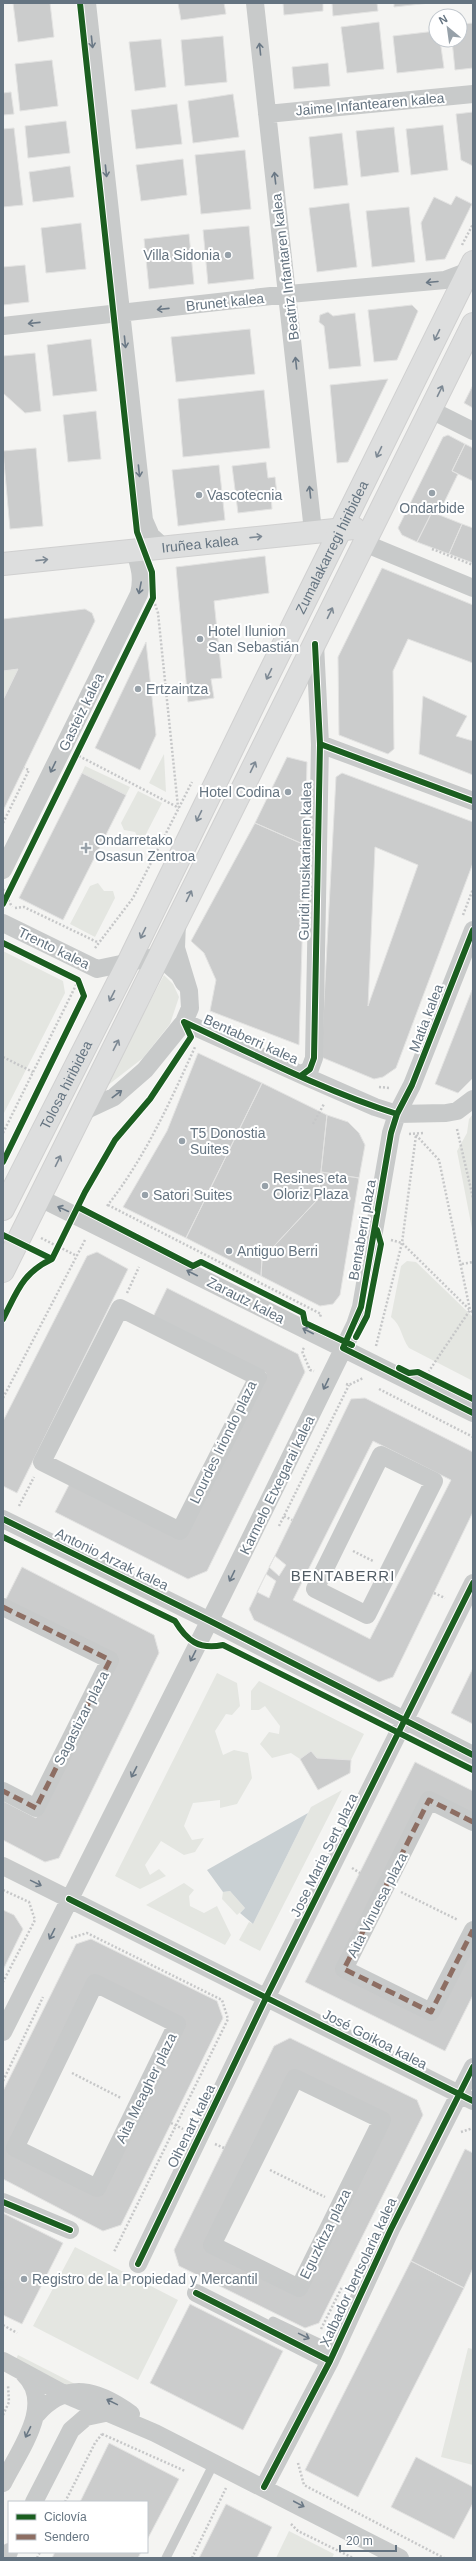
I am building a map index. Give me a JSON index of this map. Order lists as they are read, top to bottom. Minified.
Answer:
{"streets":{"main road":["Iruñea kalea","Zumalakarregi hiribidea","Tolosa hiribidea"],"street":["Jaime Infantearen kalea","Beatriz Infantaren kalea","Brunet kalea","Gasteiz kalea","Guridi musikariaren kalea","Trento kalea","Matia kalea","Bentaberri kalea","Bentaberri plaza","Zarautz kalea","Lourdes Iriondo plaza","Karmelo Etxegarai kalea","Antonio Arzak kalea","Sagastizar plaza","Jose Maria Sert plaza","Aita Vinuesa plaza","José Goikoa kalea","Aita Meagher plaza","Oihenart kalea","Eguzkitza plaza","Xalbador bertsolaria kalea"]},"crossings":[["Jaime Infantearen kalea","Beatriz Infantaren kalea"],["Beatriz Infantaren kalea","Brunet kalea"],["Beatriz Infantaren kalea","Iruñea kalea"],["Brunet kalea","Zumalakarregi hiribidea"],["Iruñea kalea","Zumalakarregi hiribidea"],["Iruñea kalea","Gasteiz kalea"],["Zumalakarregi hiribidea","Guridi musikariaren kalea"],["Zumalakarregi hiribidea","Trento kalea"],["Zumalakarregi hiribidea","Tolosa hiribidea"],["Guridi musikariaren kalea","Bentaberri kalea"],["Trento kalea","Tolosa hiribidea"],["Matia kalea","Bentaberri kalea"],["Matia kalea","Bentaberri plaza"],["Bentaberri kalea","Tolosa hiribidea"],["Bentaberri kalea","Bentaberri plaza"],["Tolosa hiribidea","Zarautz kalea"],["Bentaberri plaza","Zarautz kalea"],["Bentaberri plaza","Karmelo Etxegarai kalea"],["Zarautz kalea","Karmelo Etxegarai kalea"],["Karmelo Etxegarai kalea","Antonio Arzak kalea"],["Jose Maria Sert plaza","José Goikoa kalea"],["Jose Maria Sert plaza","Oihenart kalea"],["José Goikoa kalea","Oihenart kalea"],["José Goikoa kalea","Xalbador bertsolaria kalea"]],"one_way":["Beatriz Infantaren kalea","Brunet kalea","Iruñea kalea","Gasteiz kalea","Zarautz kalea","Karmelo Etxegarai kalea"],"districts":["BENTABERRI"],"places":{"other":["Villa Sidonia","Ondarbide","Vascotecnia","Hotel Ilunion San Sebastián","Ertzaintza","Hotel Codina","T5 Donostia Suites","Resines eta Oloriz Plaza","Satori Suites","Antiguo Berri","Registro de la Propiedad y Mercantil"],"health":["Ondarretako Osasun Zentroa"]},"legend":["Ciclovía","Sendero"],"scale_bar":"20 m","north":"top left"}
